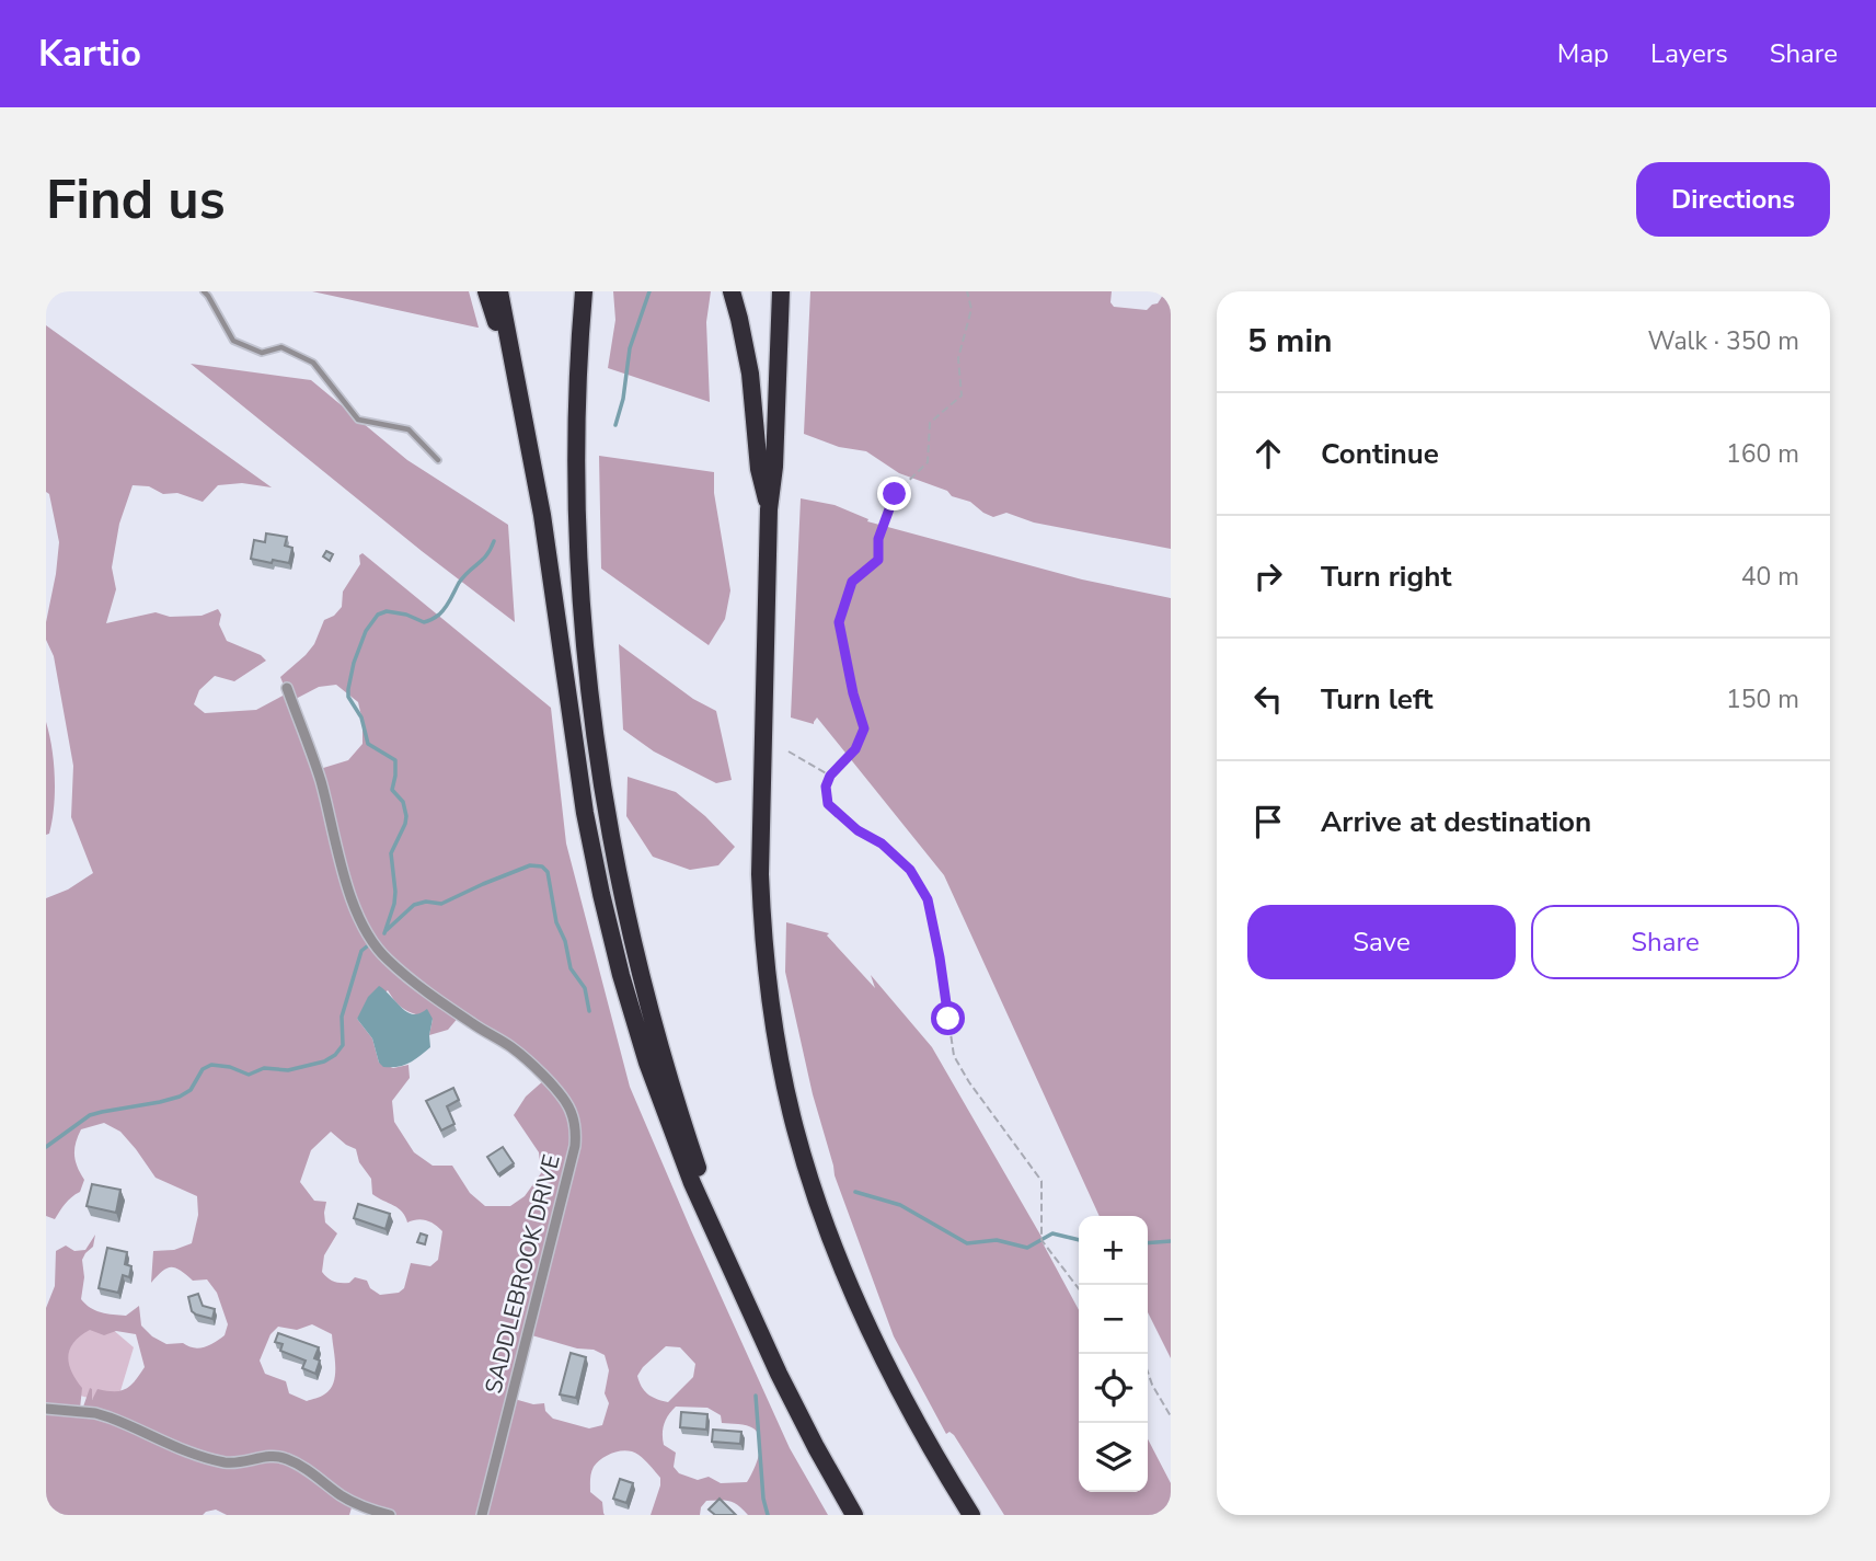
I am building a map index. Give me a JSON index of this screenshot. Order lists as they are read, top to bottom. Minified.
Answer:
{"streets":{"street":["SADDLEBROOK DRIVE"]},"page":{"header":"Kartio","nav":["Map","Layers","Share"],"buttons":["Directions",["Save","Share"]],"title":"Find us","heading":["5 min","Walk · 350 m"],"list":[["Continue","160 m"],["Turn right","40 m"],["Turn left","150 m"],"Arrive at destination"],"map_buttons":["+","−"]}}
